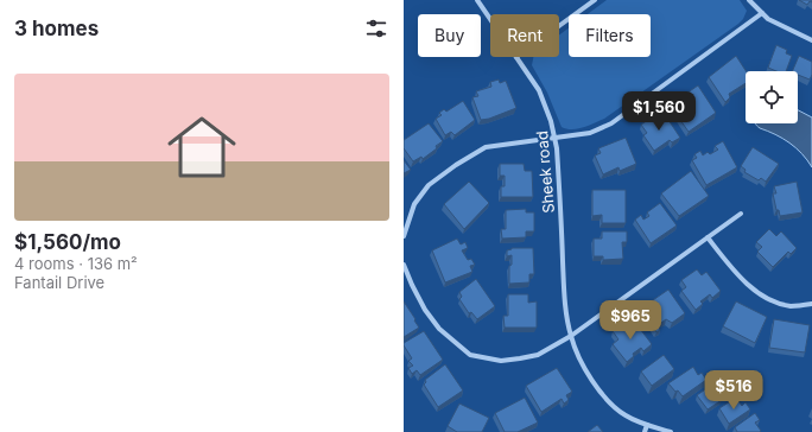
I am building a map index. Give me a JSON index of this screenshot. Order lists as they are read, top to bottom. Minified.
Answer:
{"streets":{"street":["Sheek road"]},"page":{"heading":"3 homes","chip":["Buy","Rent","Filters"],"list":[{"name":"$1,560/mo","note":"4 rooms · 136 m² · Fantail Drive"}],"price":["$1,560","$965","$516"]}}
